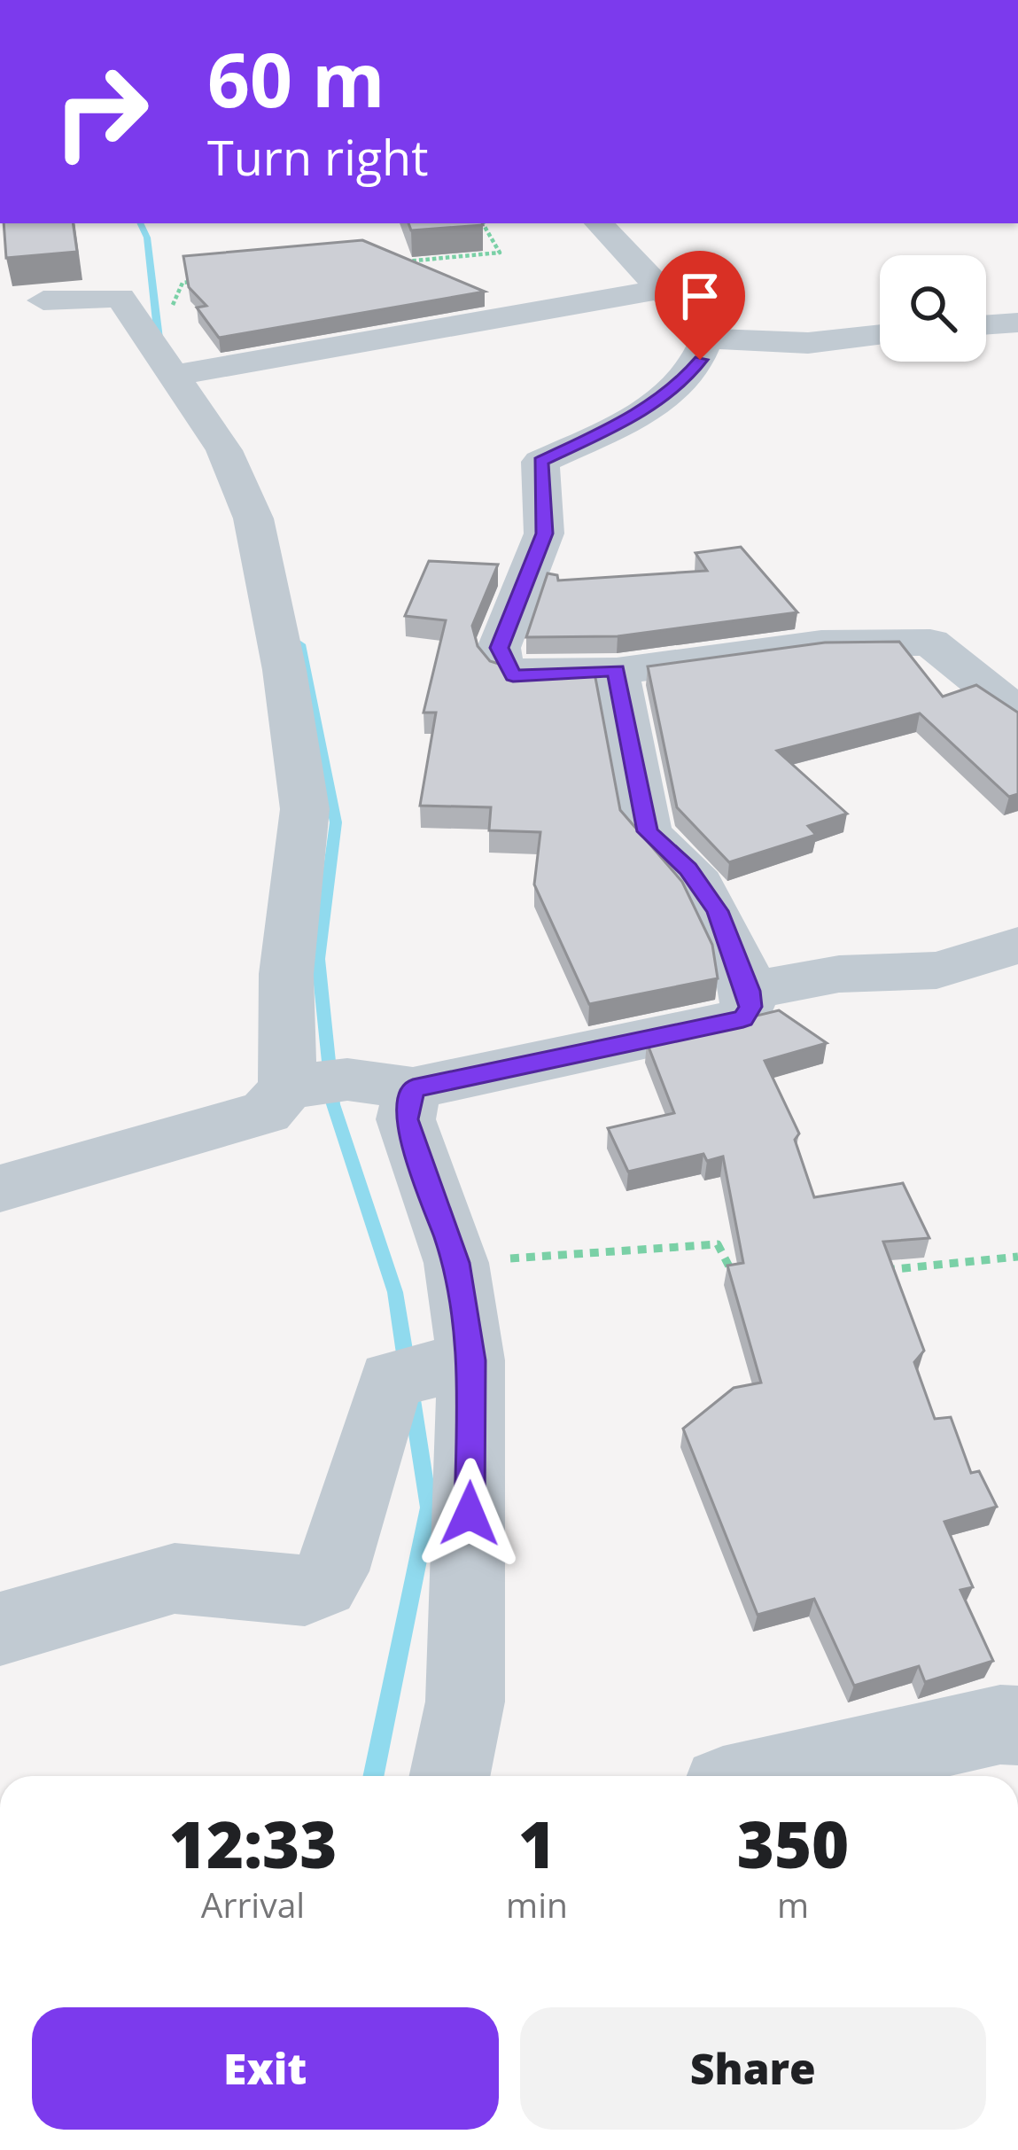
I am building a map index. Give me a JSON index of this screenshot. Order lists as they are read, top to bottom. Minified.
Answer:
{"page":{"turn":["60 m","Turn right"],"eta":["12:33","Arrival","1","min","350","m"],"buttons":["Exit","Share"]}}
